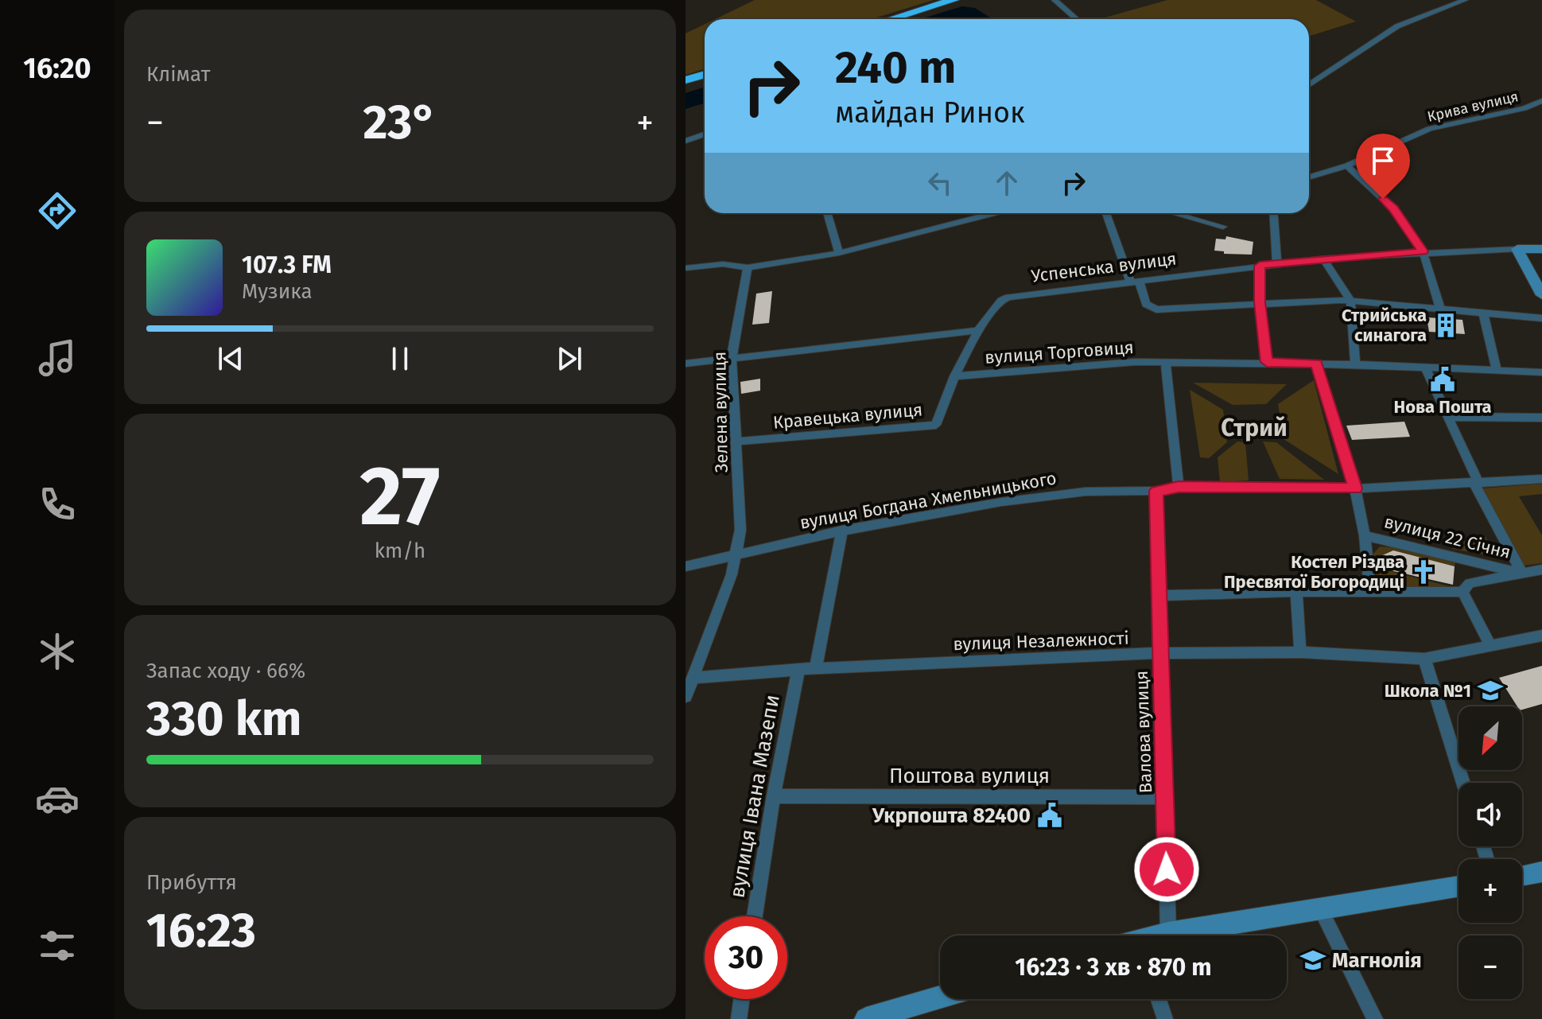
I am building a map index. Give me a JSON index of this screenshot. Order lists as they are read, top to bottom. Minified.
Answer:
{"streets":{"main road":["Успенська вулиця"],"street":["Крива вулиця","вулиця Торговиця","Зелена вулиця","Кравецька вулиця","вулиця Богдана Хмельницького","вулиця 22 Січня","вулиця Незалежності","Валова вулиця","Поштова вулиця","вулиця Івана Мазепи"]},"crossings":[["Успенська вулиця","Кравецька вулиця"],["вулиця Торговиця","Кравецька вулиця"],["вулиця Торговиця","вулиця 22 Січня"],["Зелена вулиця","Кравецька вулиця"],["Зелена вулиця","вулиця Богдана Хмельницького"],["Зелена вулиця","вулиця Незалежності"],["вулиця Богдана Хмельницького","вулиця 22 Січня"],["вулиця Богдана Хмельницького","Валова вулиця"],["вулиця Незалежності","Валова вулиця"],["вулиця Незалежності","вулиця Івана Мазепи"],["Валова вулиця","Поштова вулиця"],["Поштова вулиця","вулиця Івана Мазепи"]],"districts":["Стрий"],"places":{"building":["Стрийська синагога"],"public building":["Нова Пошта","Укрпошта 82400"],"church":["Костел Різдва Пресвятої Богородиці"],"school or university":["Школа №1","Магнолія"]},"north":"bottom left","page":{"tabs":"16:20","tile":["Клімат",["27","km/h"],["Запас ходу · 66%","330 km"],["Прибуття","16:23"]],"turn":["240 m","майдан Ринок"],"heat":["−","23°","+"],"song":["107.3 FM","Музика"],"map_buttons":["+","−"],"limit":"30","trip":"16:23 · 3 хв · 870 m"}}
